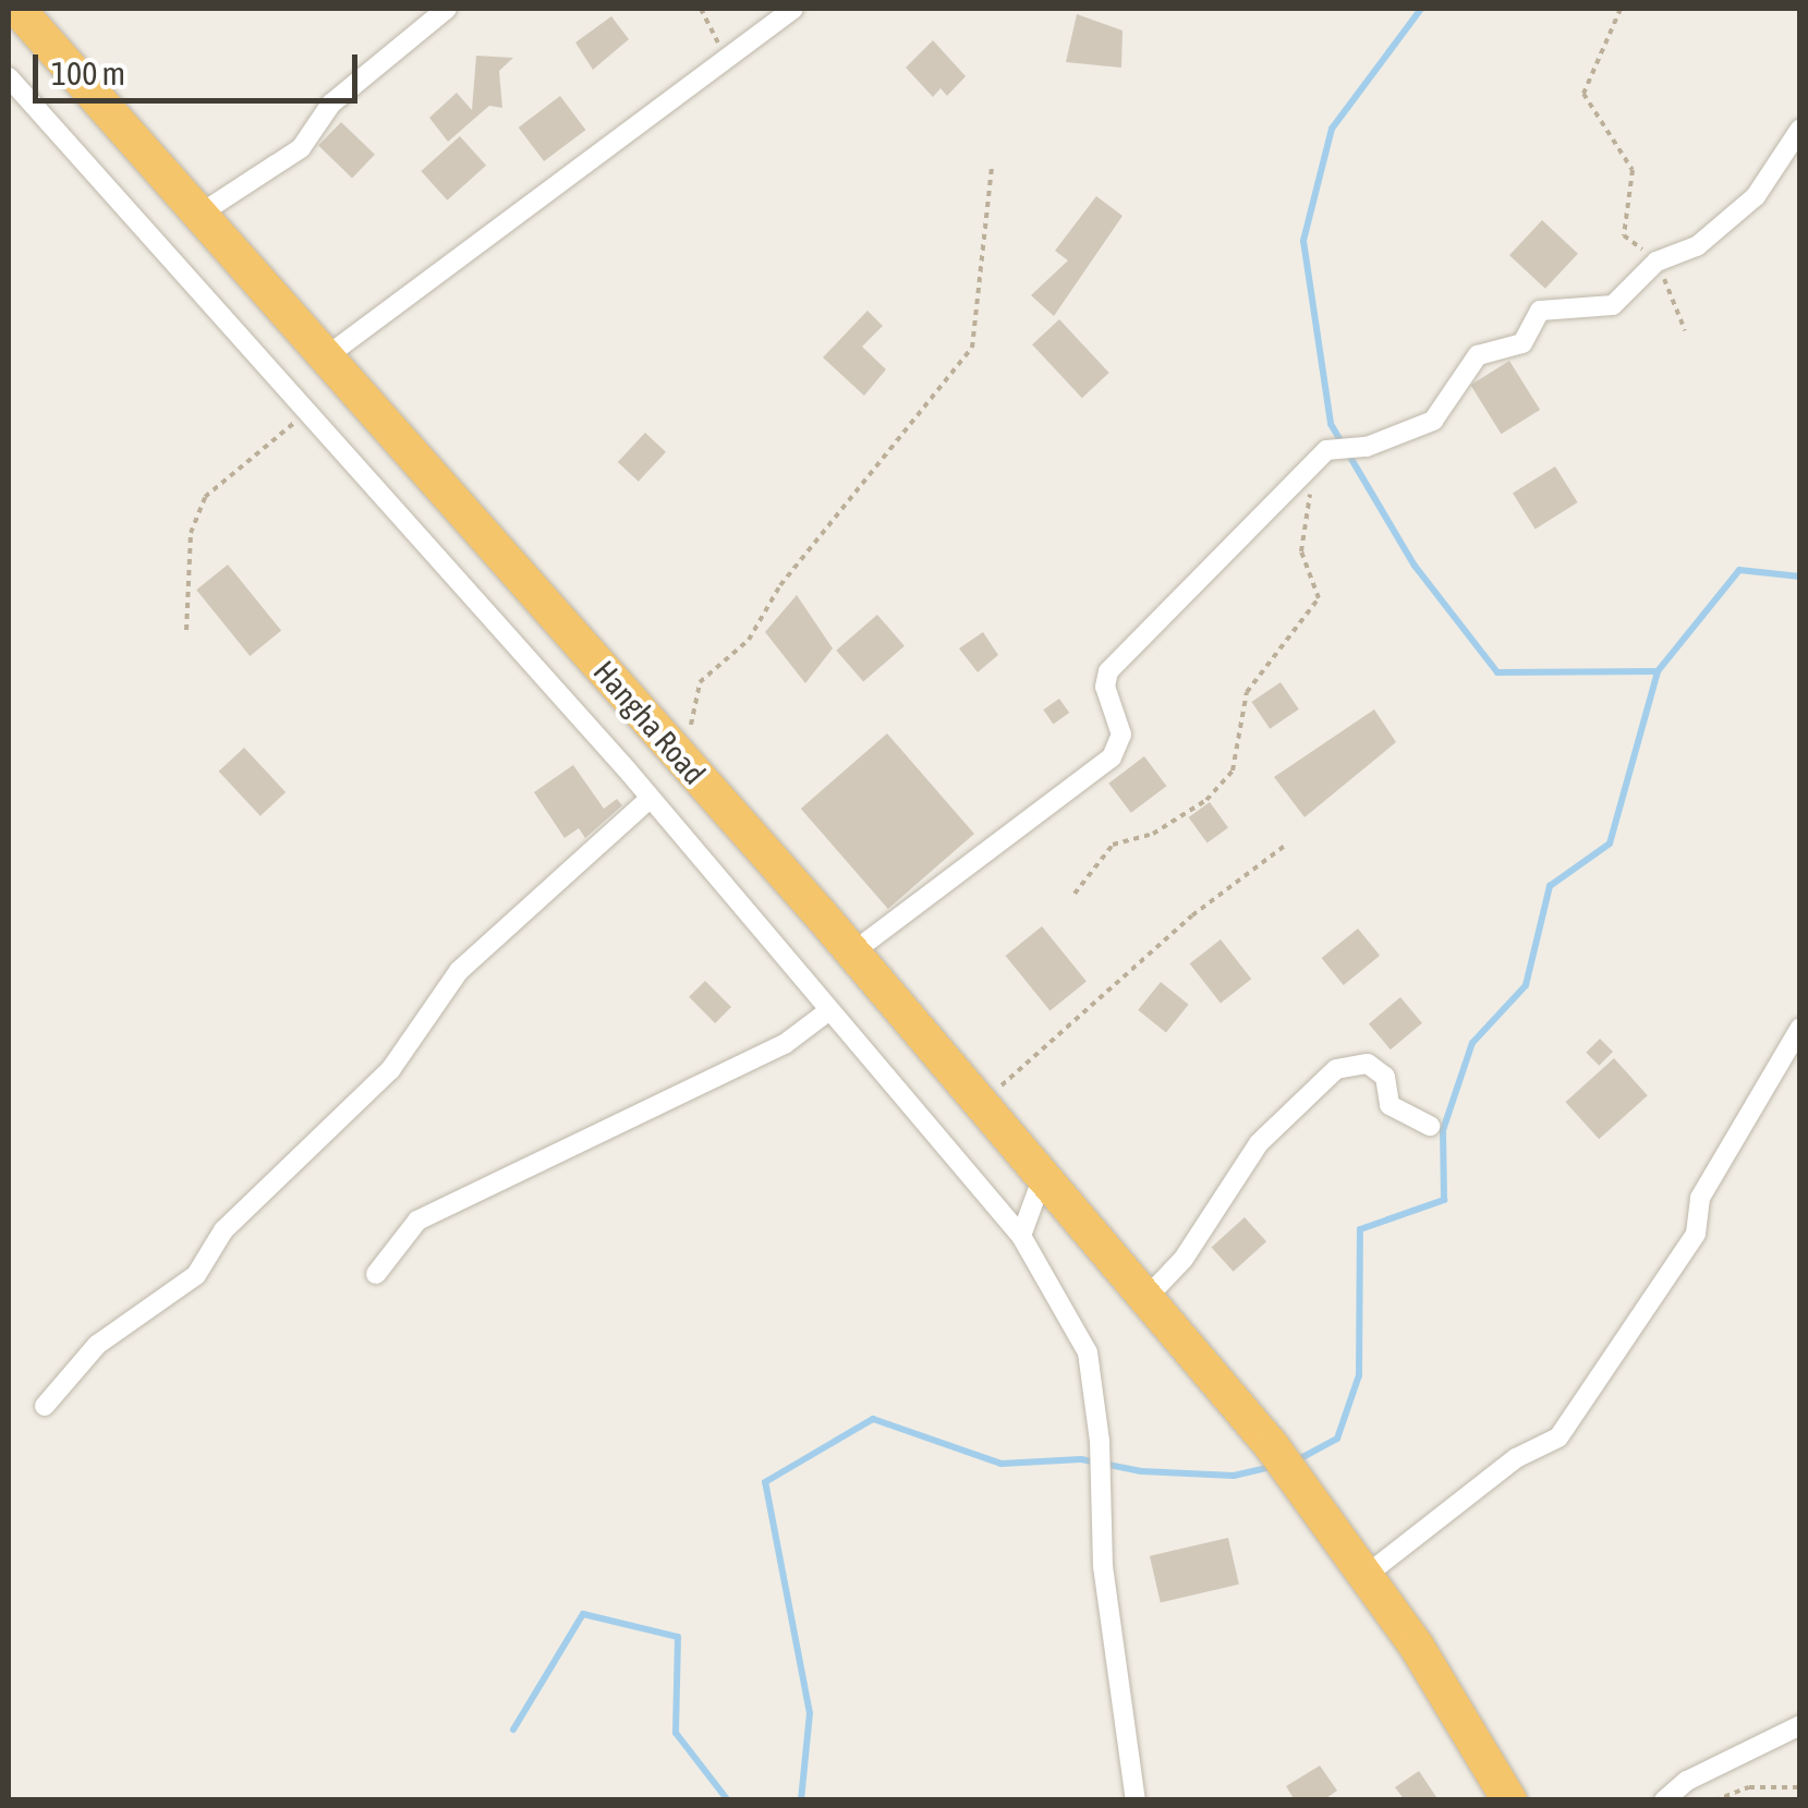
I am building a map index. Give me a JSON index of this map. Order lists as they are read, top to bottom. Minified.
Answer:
{"streets":{"highway":["Hangha Road"]},"scale_bar":"100 m"}
